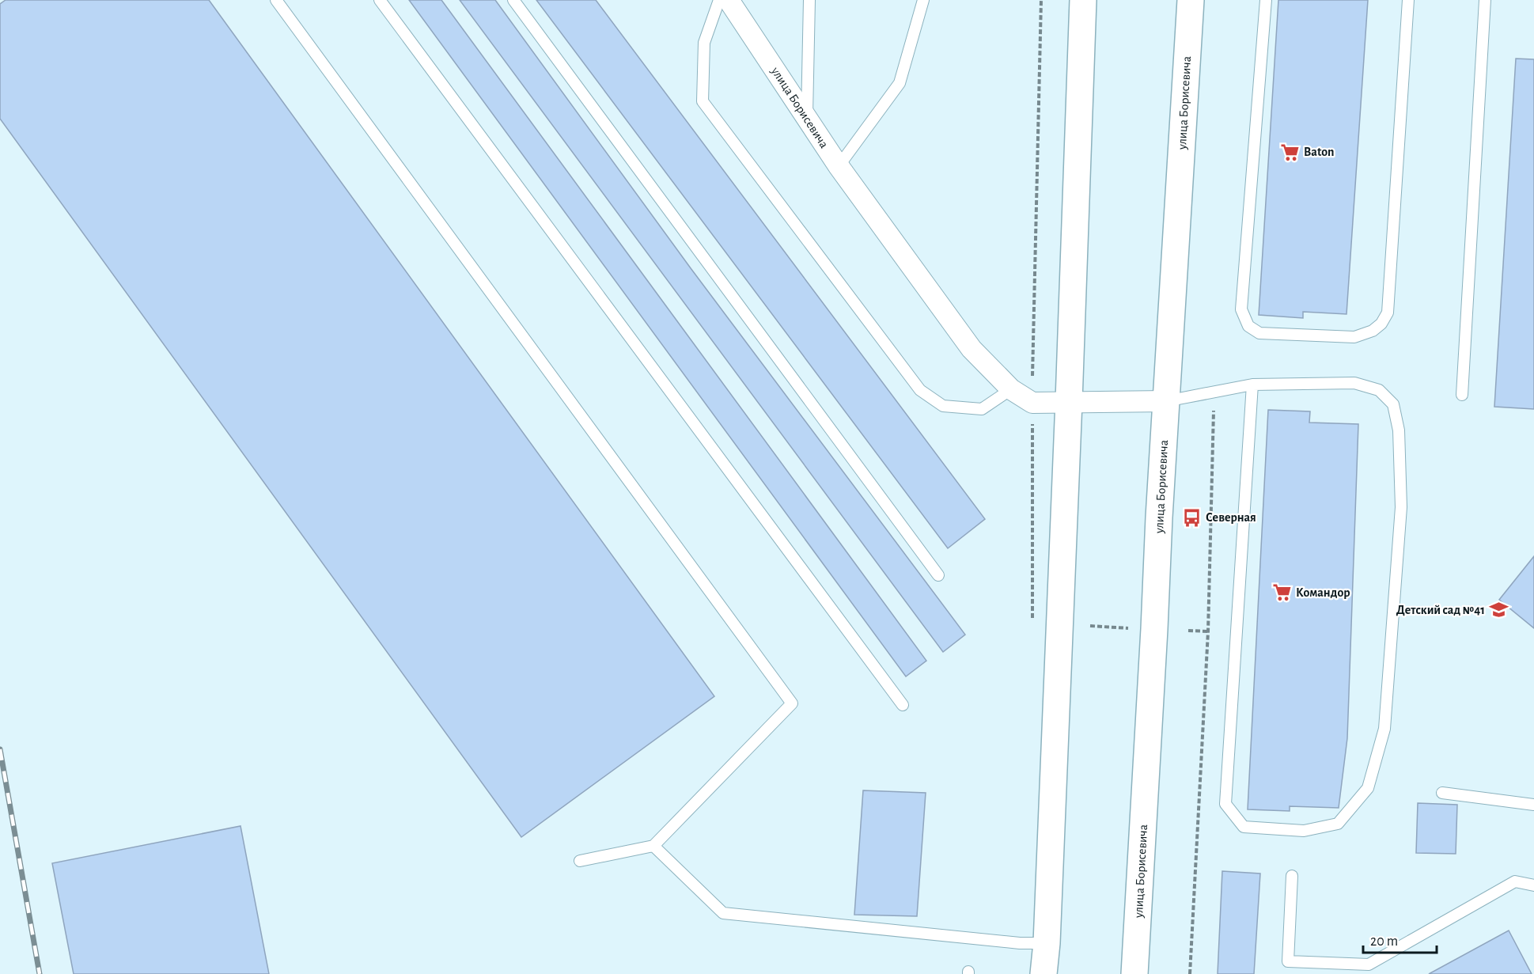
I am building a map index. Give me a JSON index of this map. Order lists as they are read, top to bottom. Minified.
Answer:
{"streets":{"street":["улица Борисевича"]},"places":{"supermarket":["Baton","Командор"],"bus stop":["Северная"],"school or university":["Детский сад №41"]},"scale_bar":"20 m"}
